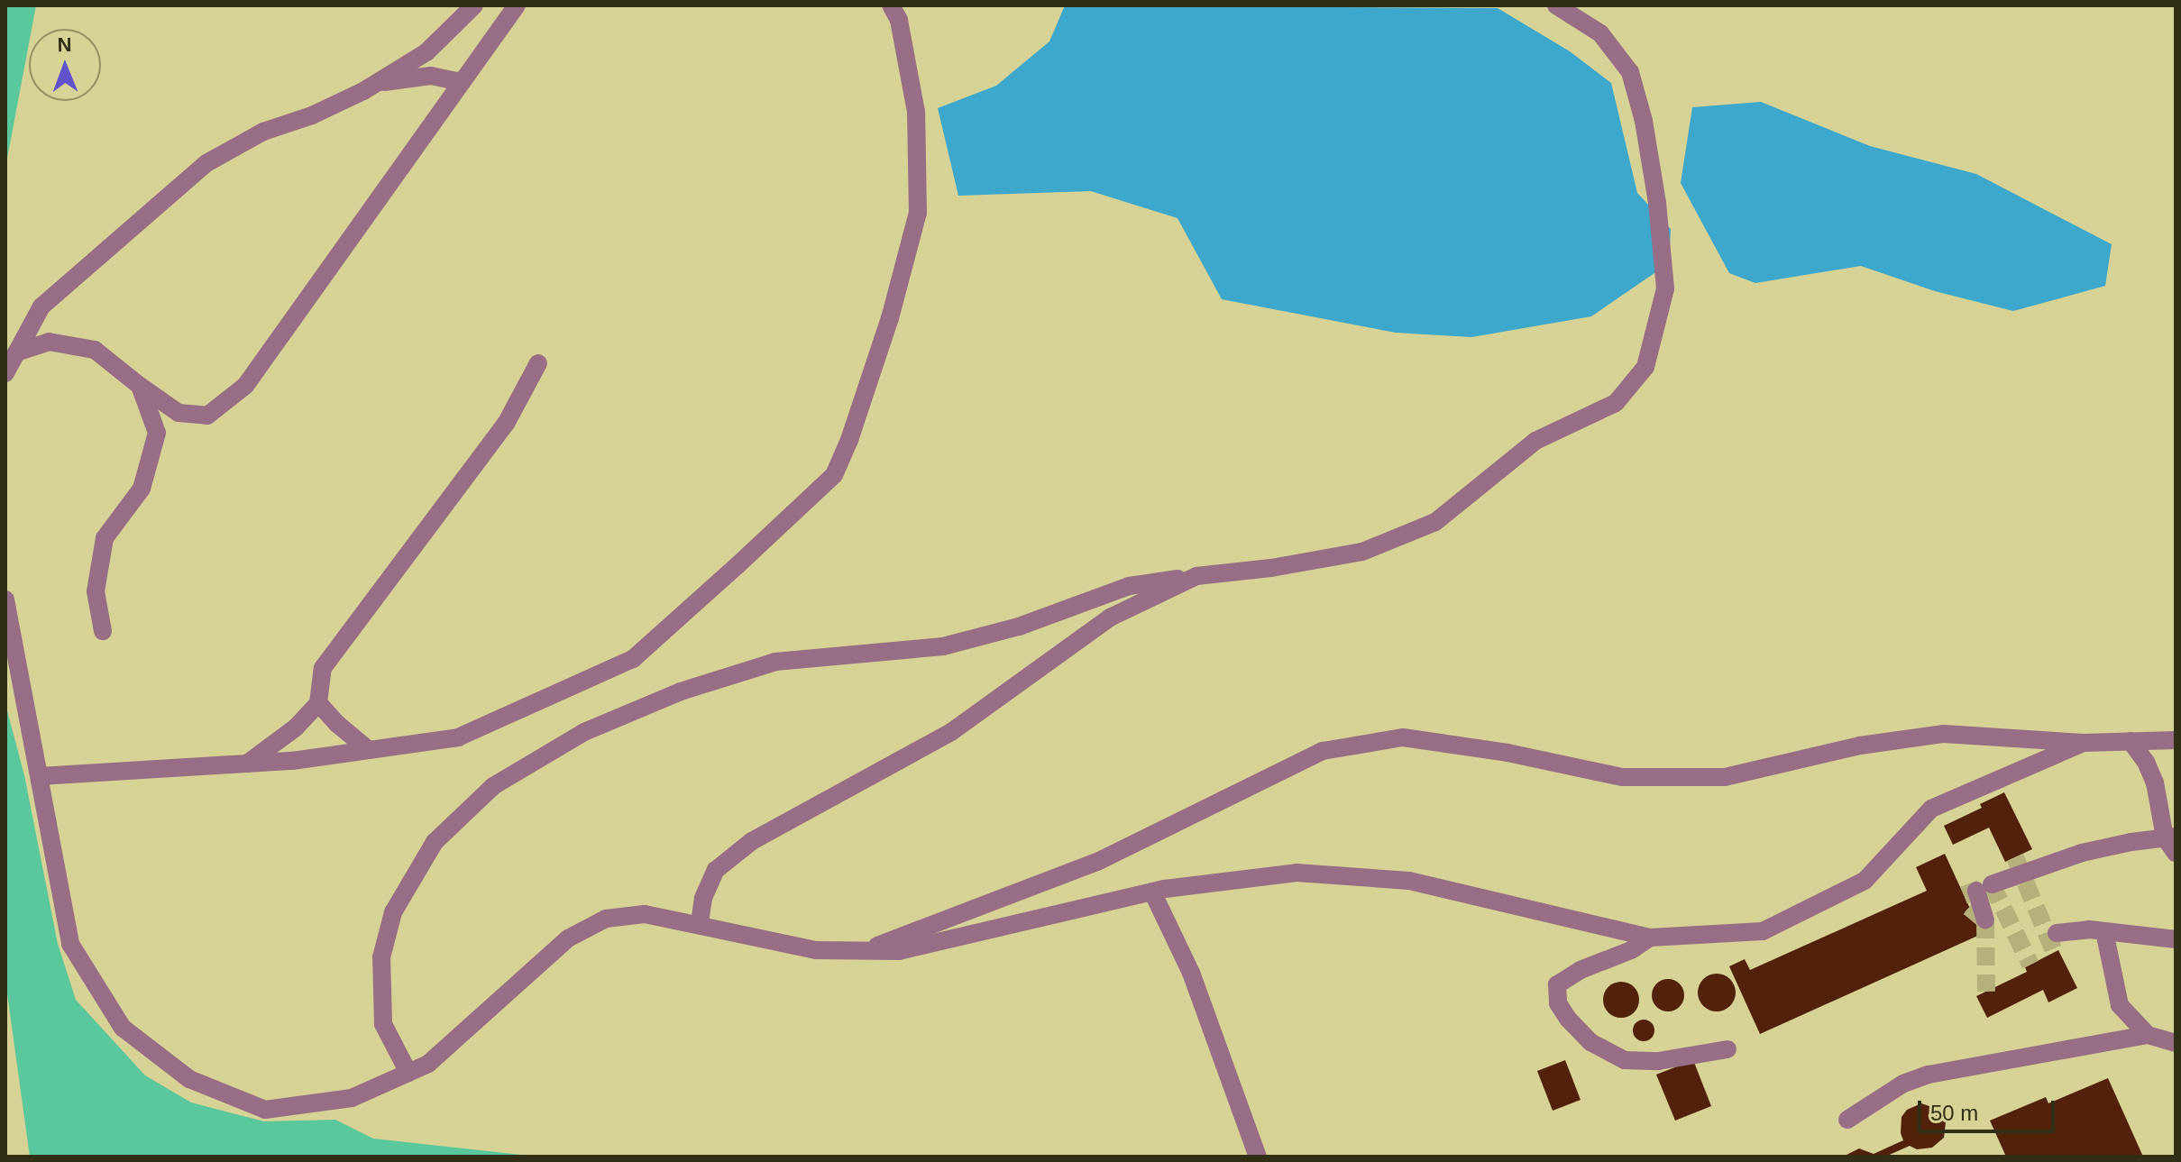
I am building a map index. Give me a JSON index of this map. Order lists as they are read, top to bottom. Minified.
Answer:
{"scale_bar":"50 m","north":"top"}
